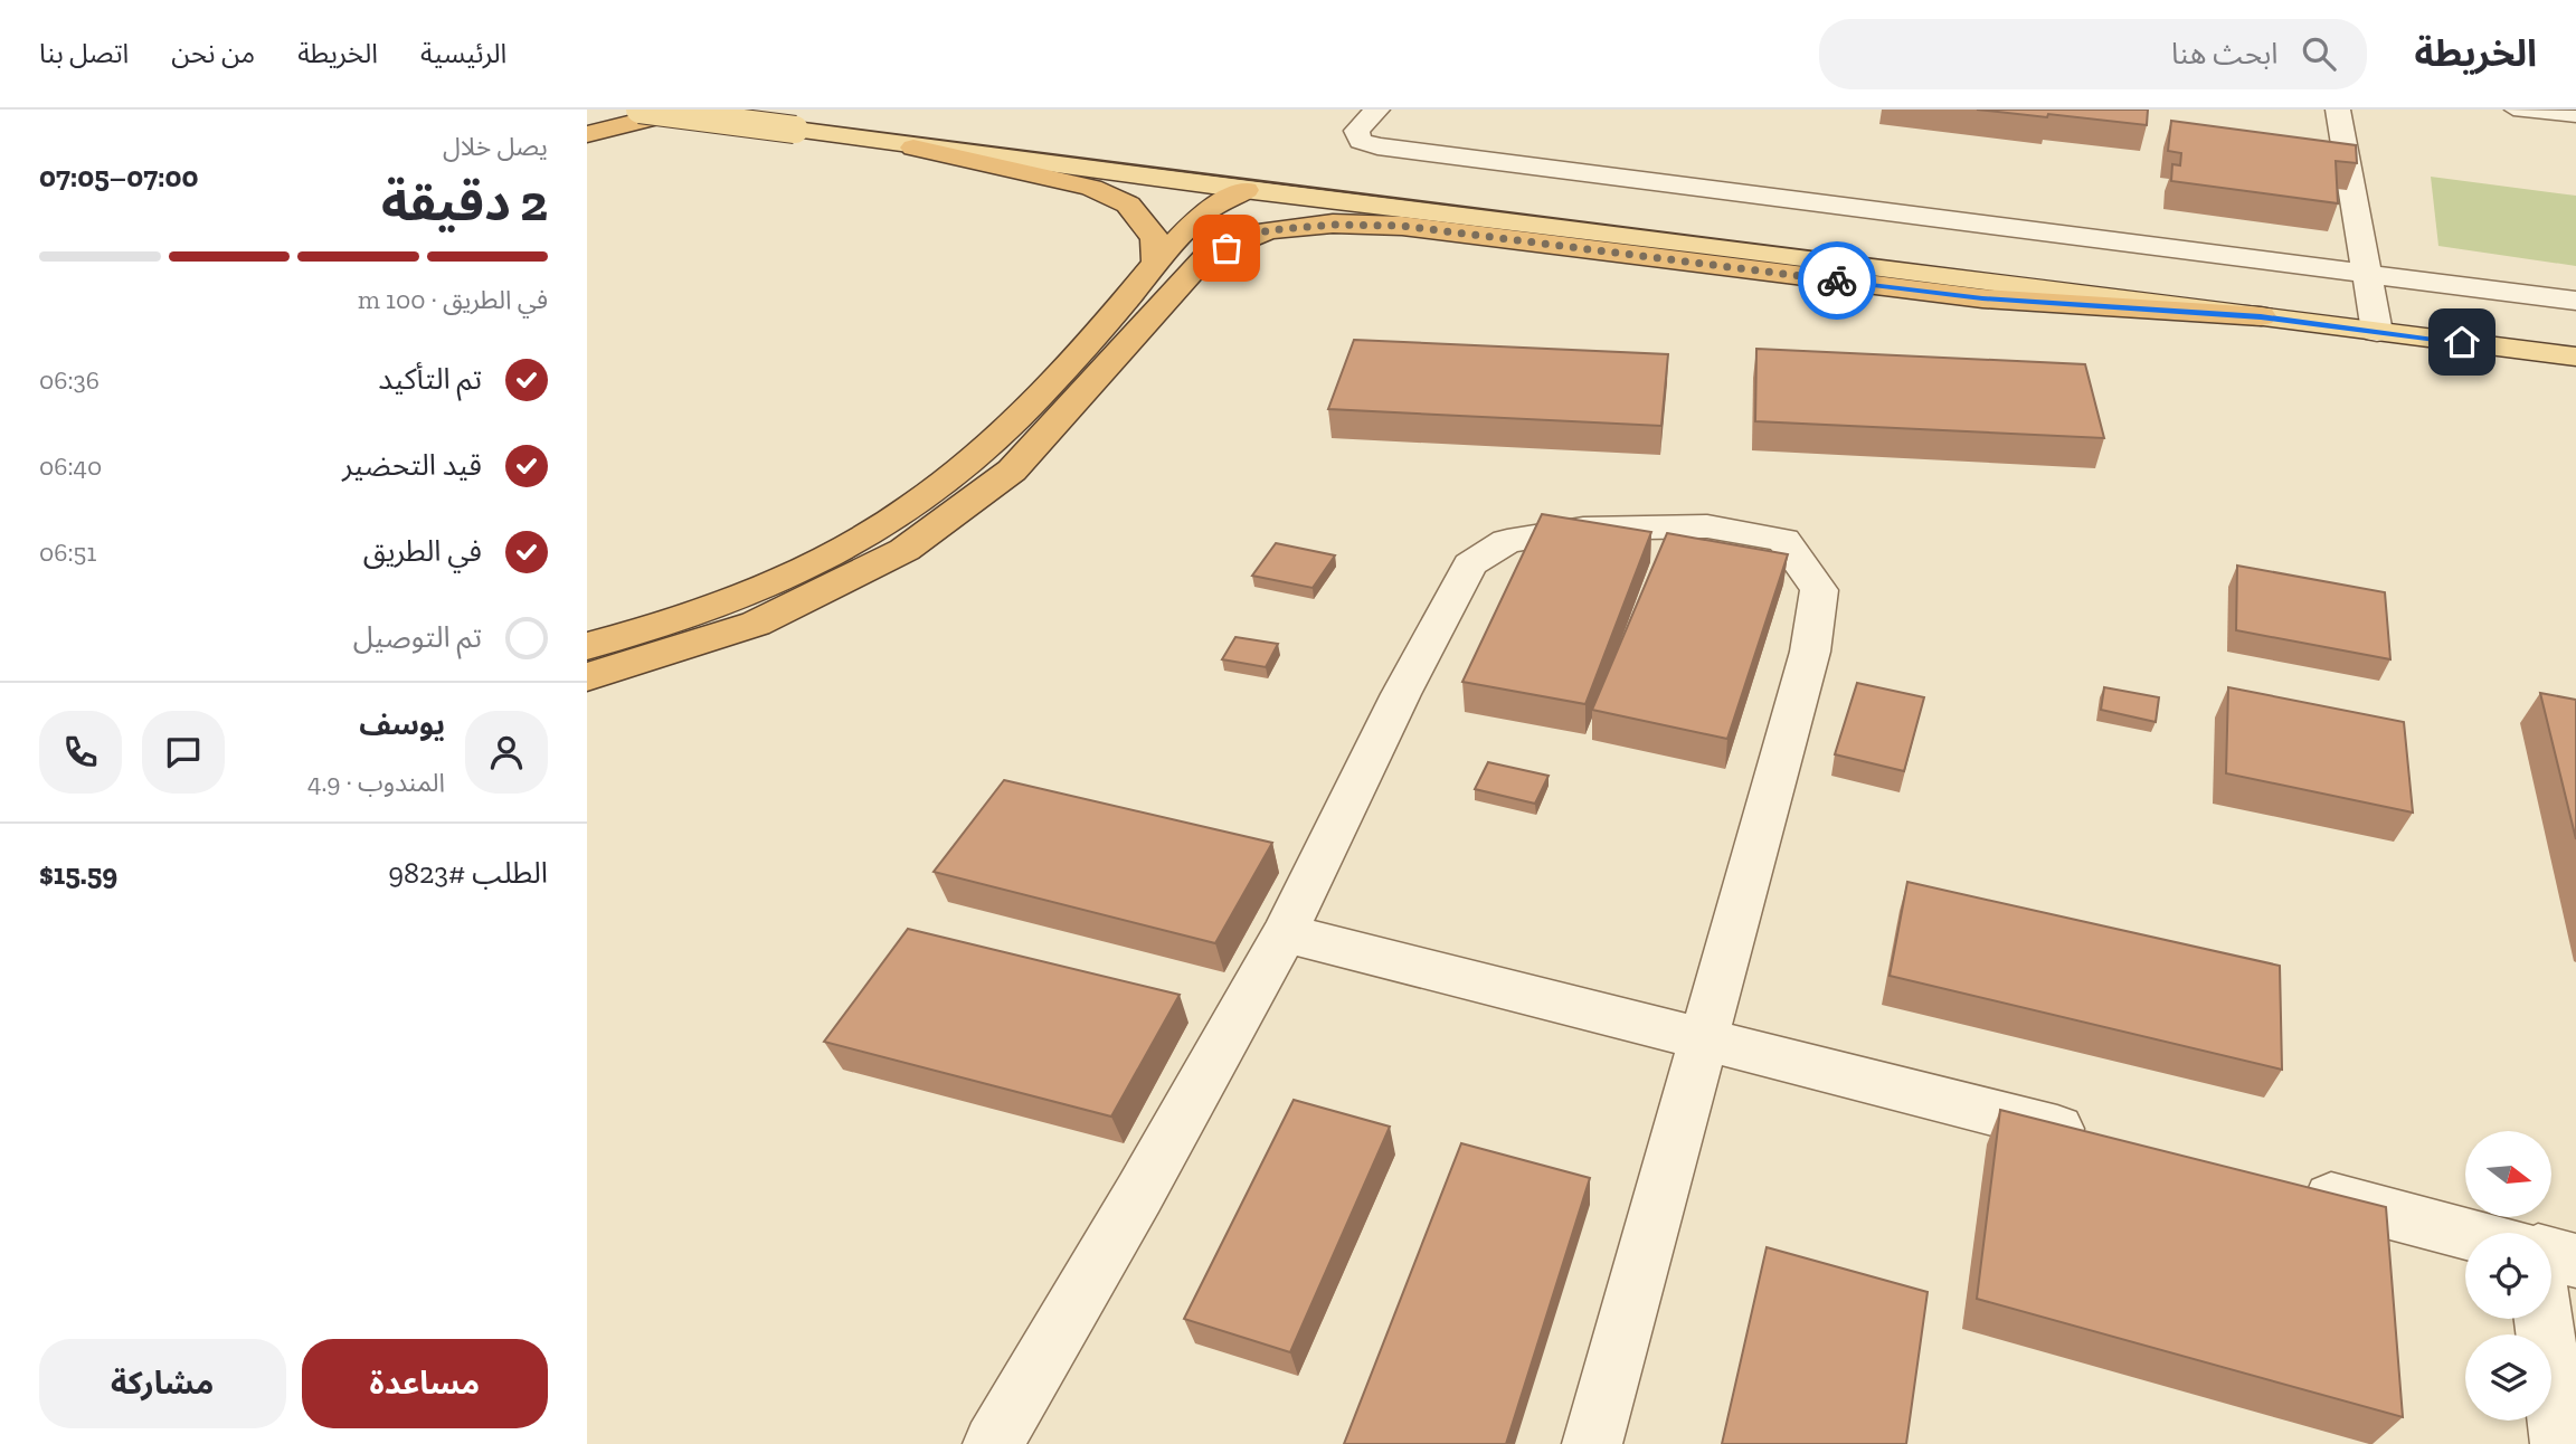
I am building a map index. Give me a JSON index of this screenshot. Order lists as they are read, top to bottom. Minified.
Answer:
{"north":"right","page":{"header":"الخريطة","search":"ابحث هنا","nav":["الرئيسية","الخريطة","من نحن","اتصل بنا"],"heading":["2 دقيقة","يصل خلال","07:00–07:05"],"panel":["يوسف","المندوب · 4.9","الطلب #9823","$15.59"],"bar":"في الطريق · 100 m","list":[["تم التأكيد","06:36"],["قيد التحضير","06:40"],["في الطريق","06:51"],"تم التوصيل"],"buttons":["مساعدة","مشاركة"]}}
